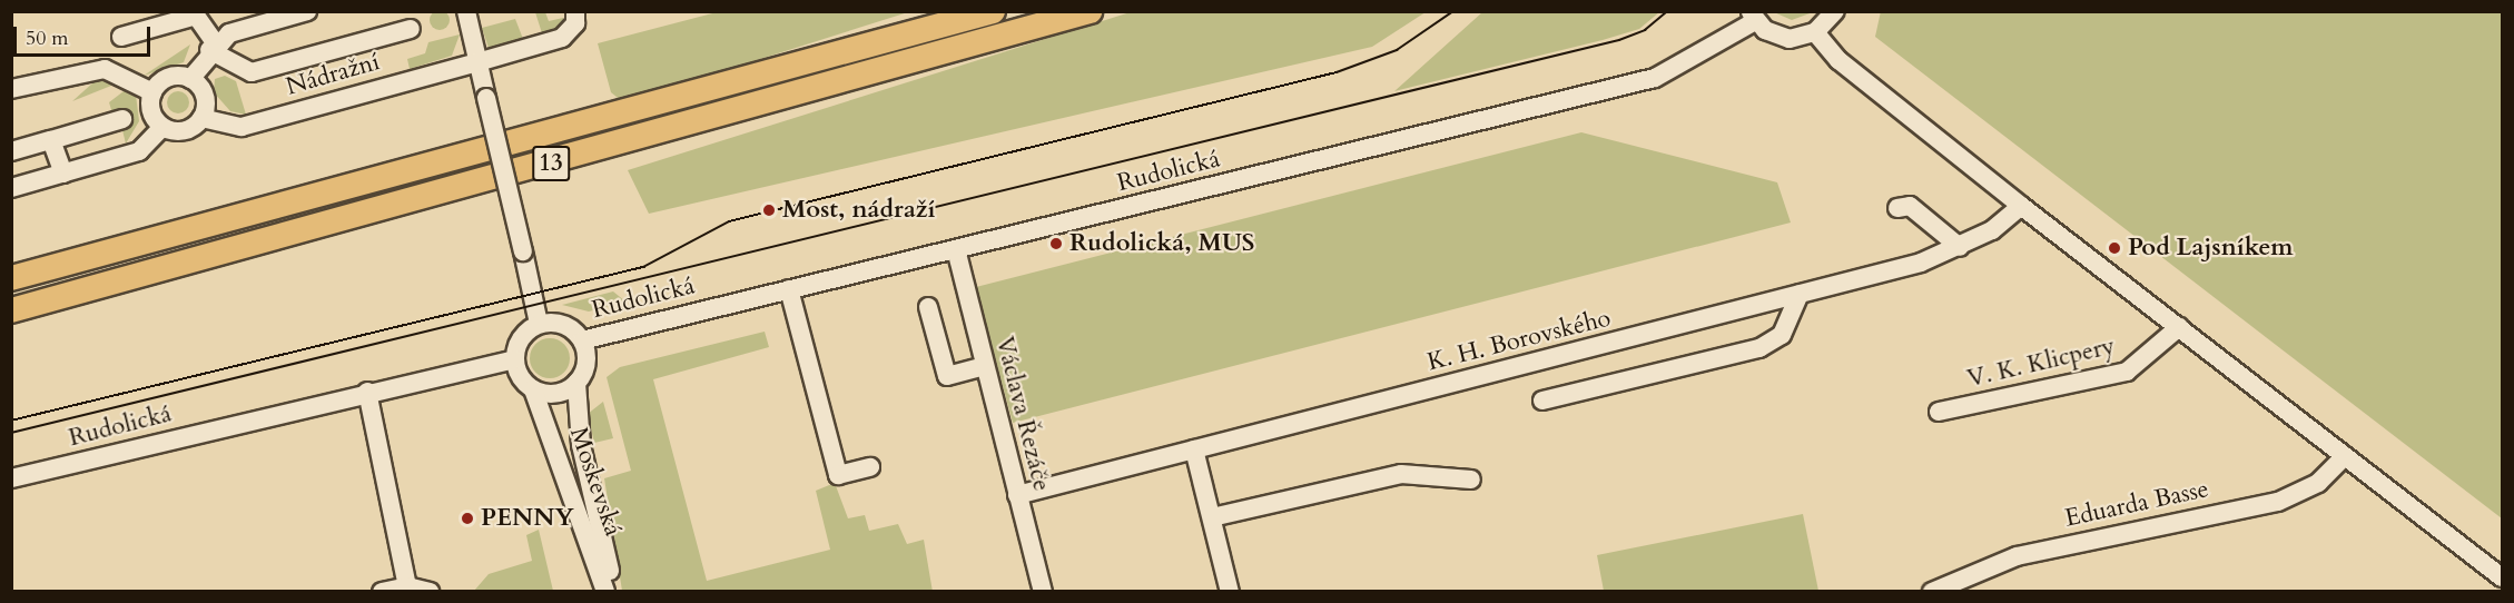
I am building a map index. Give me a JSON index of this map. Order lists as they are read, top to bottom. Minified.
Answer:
{"streets":{"highway":["13"],"street":["Nádražní","Rudolická","K. H. Borovského","V. K. Klicpery","Václava Řezáče","Moskevská","Eduarda Basse"]},"crossings":[["Rudolická","Václava Řezáče"],["Rudolická","Moskevská"],["K. H. Borovského","Václava Řezáče"]],"places":["Most, nádraží","Rudolická, MUS","Pod Lajsníkem","PENNY"],"scale_bar":"50 m"}
